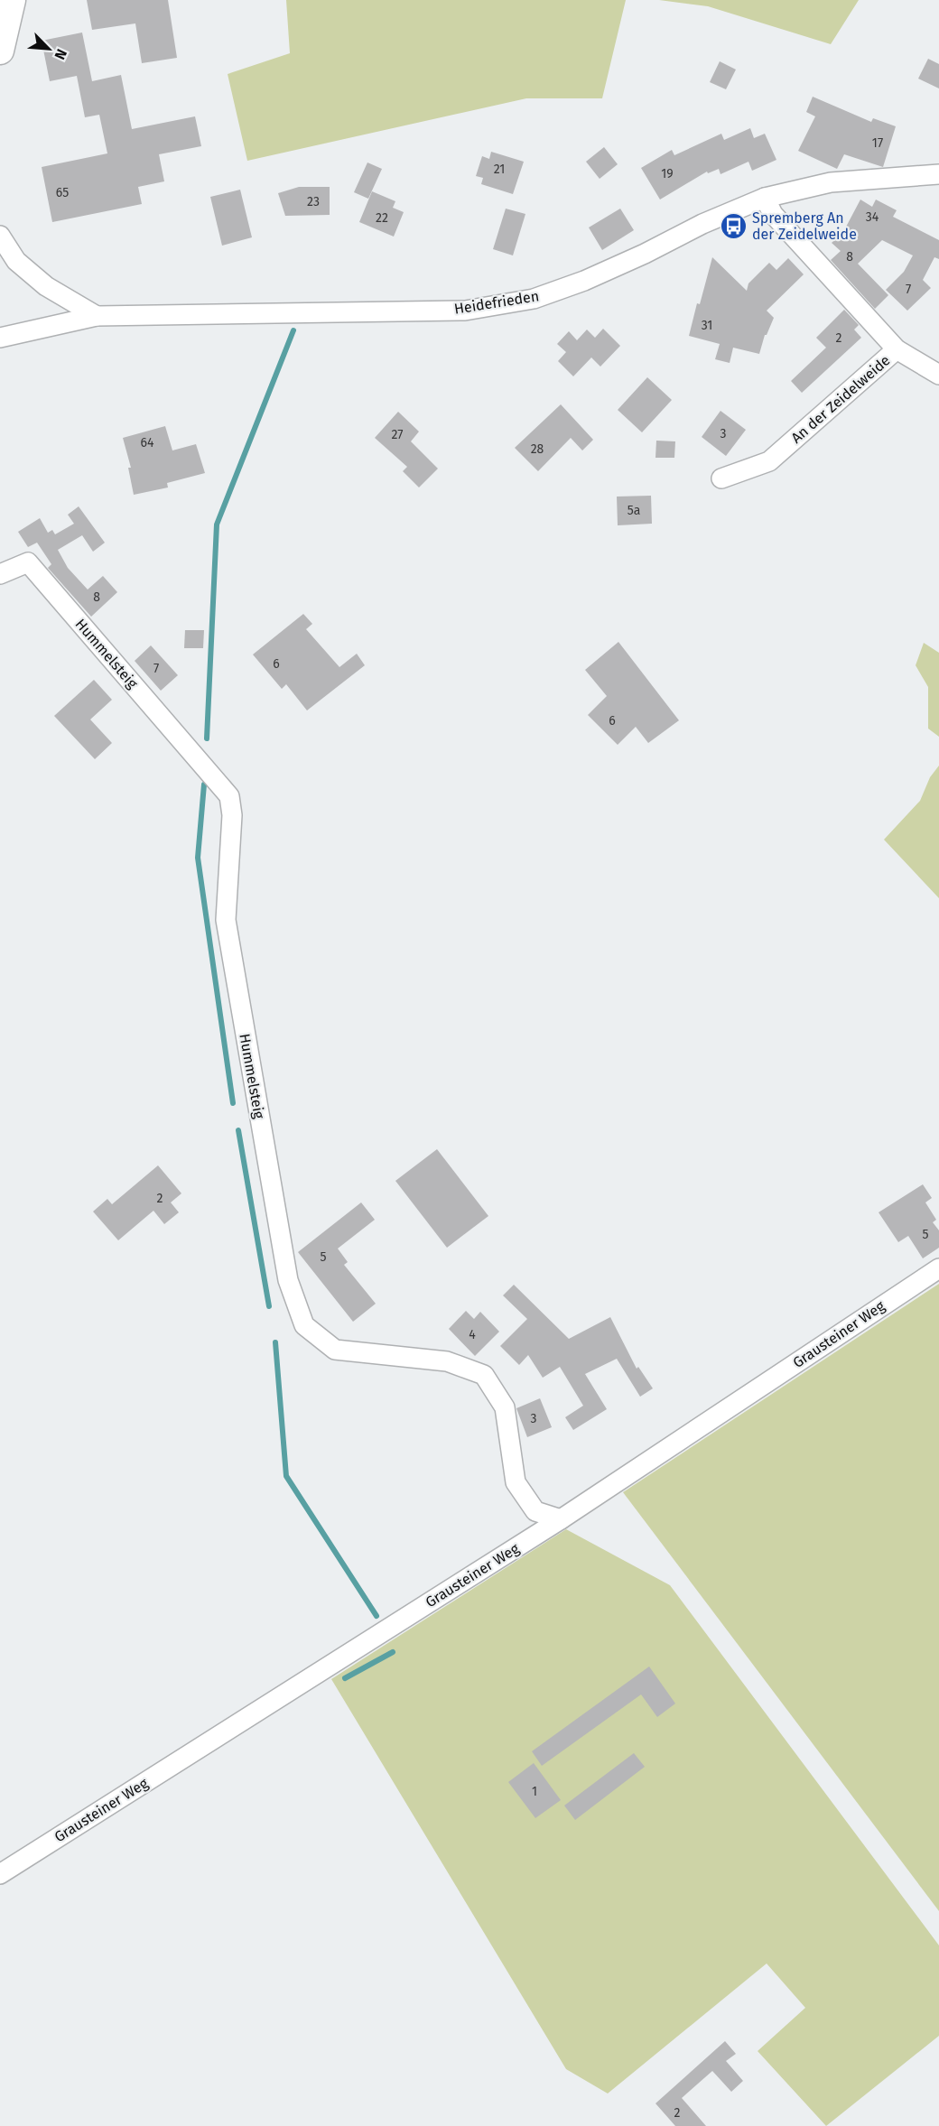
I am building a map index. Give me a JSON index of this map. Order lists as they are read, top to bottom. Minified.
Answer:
{"streets":{"street":["Heidefrieden","An der Zeidelweide","Hummelsteig","Grausteiner Weg"]},"crossings":[["Heidefrieden","An der Zeidelweide"],["Hummelsteig","Grausteiner Weg"]],"places":{"bus stop":["Spremberg An der Zeidelweide"]},"house_numbers":["17","21","19","65","23","34","22","8","7","31","2","3","27","64","28","5a","8","6","7","6","2","5","5","4","3","1","2"],"north":"bottom right"}
